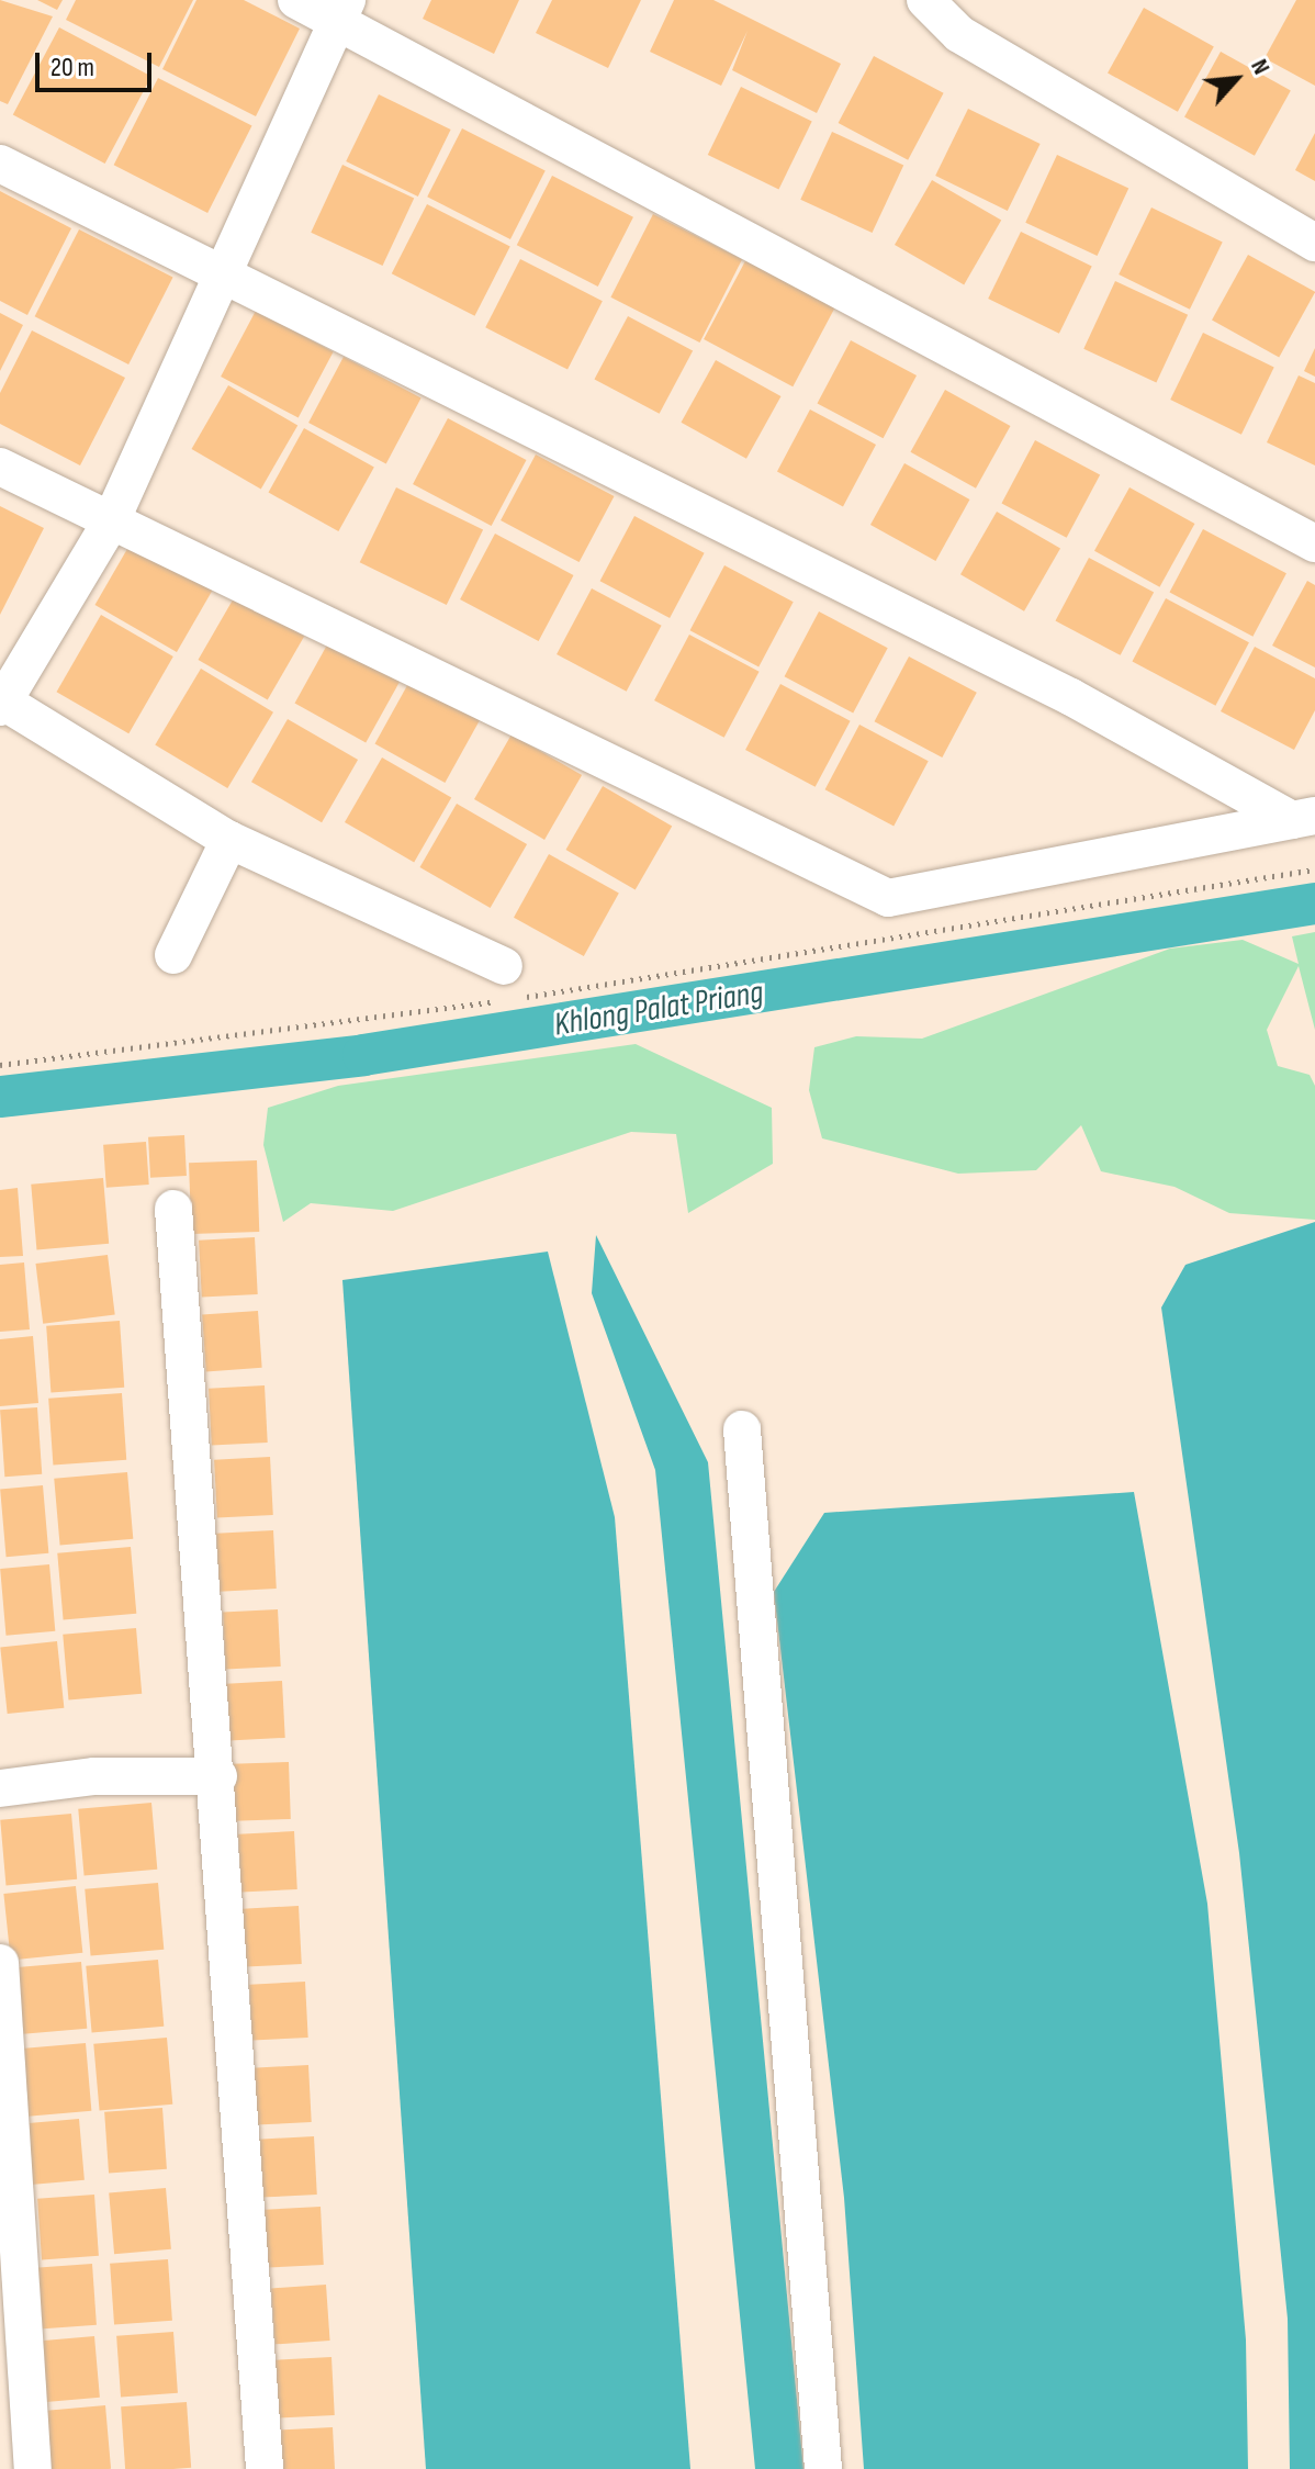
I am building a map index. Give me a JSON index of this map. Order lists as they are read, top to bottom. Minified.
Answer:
{"water":["Khlong Palat Priang"],"scale_bar":"20 m","north":"top right"}
